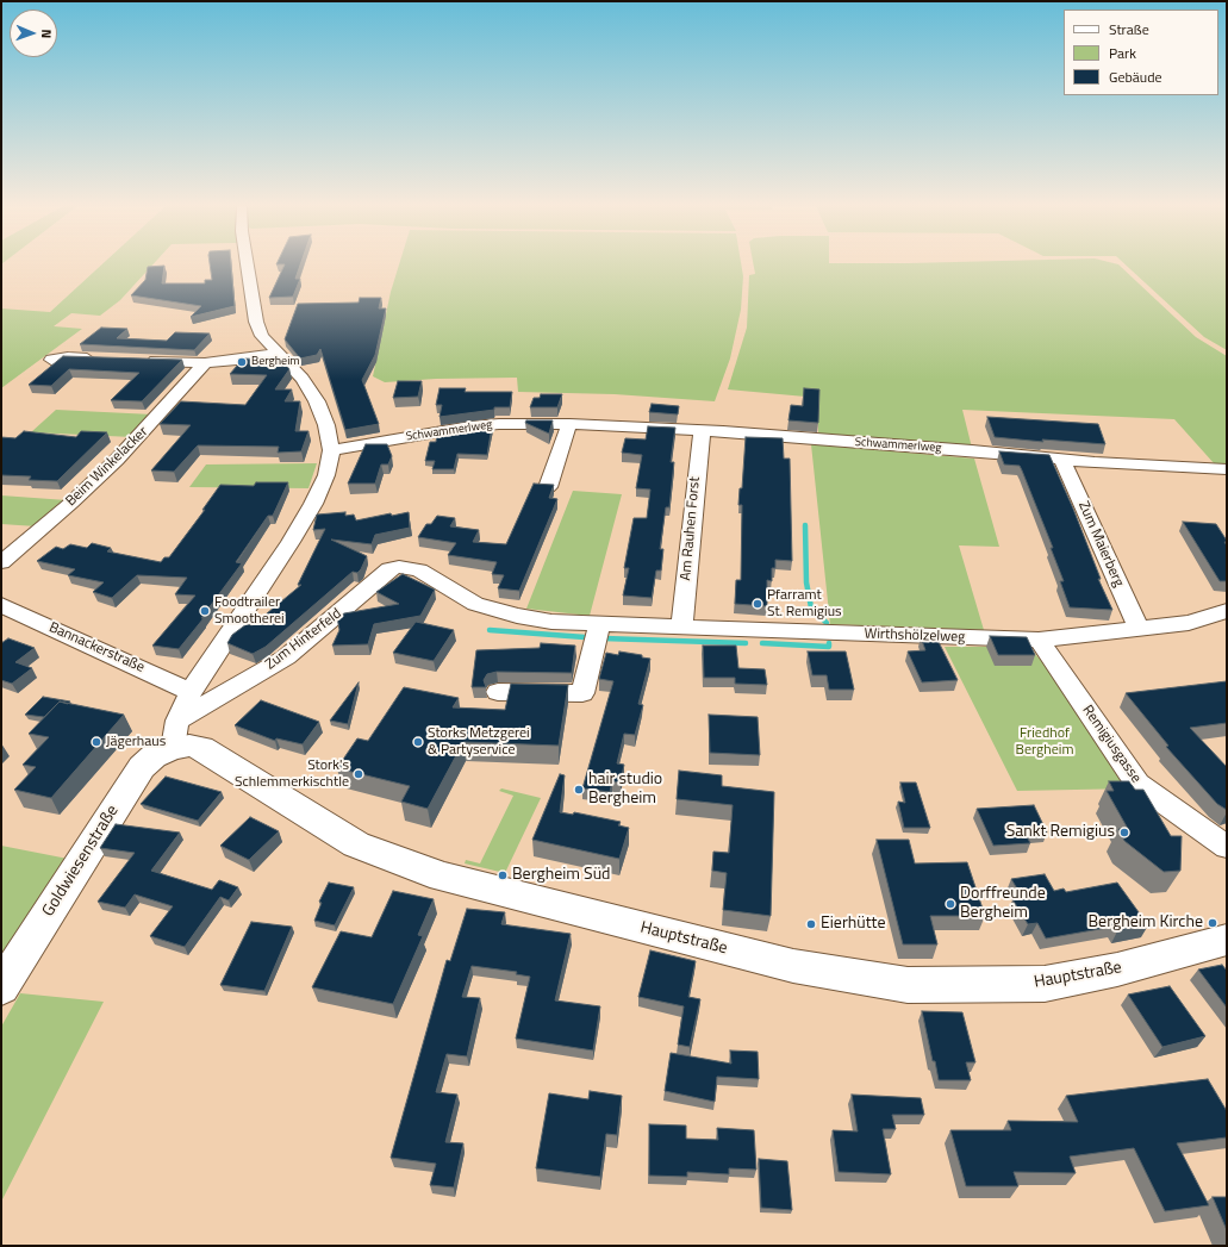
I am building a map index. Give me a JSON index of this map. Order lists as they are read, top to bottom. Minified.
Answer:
{"streets":{"street":["Schwammerlweg","Beim Winkelacker","Am Rauhen Forst","Zum Maierberg","Wirthshölzelweg","Zum Hinterfeld","Bannackerstraße","Remigiusgasse","Goldwiesenstraße","Hauptstraße"]},"crossings":[["Schwammerlweg","Am Rauhen Forst"],["Schwammerlweg","Zum Maierberg"],["Am Rauhen Forst","Wirthshölzelweg"],["Zum Maierberg","Wirthshölzelweg"],["Wirthshölzelweg","Zum Hinterfeld"],["Wirthshölzelweg","Remigiusgasse"],["Zum Hinterfeld","Bannackerstraße"],["Zum Hinterfeld","Goldwiesenstraße"],["Zum Hinterfeld","Hauptstraße"],["Goldwiesenstraße","Hauptstraße"]],"parks":["Friedhof Bergheim"],"places":["Bergheim","Pfarramt St. Remigius","Foodtrailer Smootherei","Jägerhaus","Storks Metzgerei & Partyservice","Stork's Schlemmerkischtle","hair studio Bergheim","Sankt Remigius","Bergheim Süd","Dorffreunde Bergheim","Bergheim Kirche","Eierhütte"],"legend":["Straße","Park","Gebäude"],"north":"right"}
